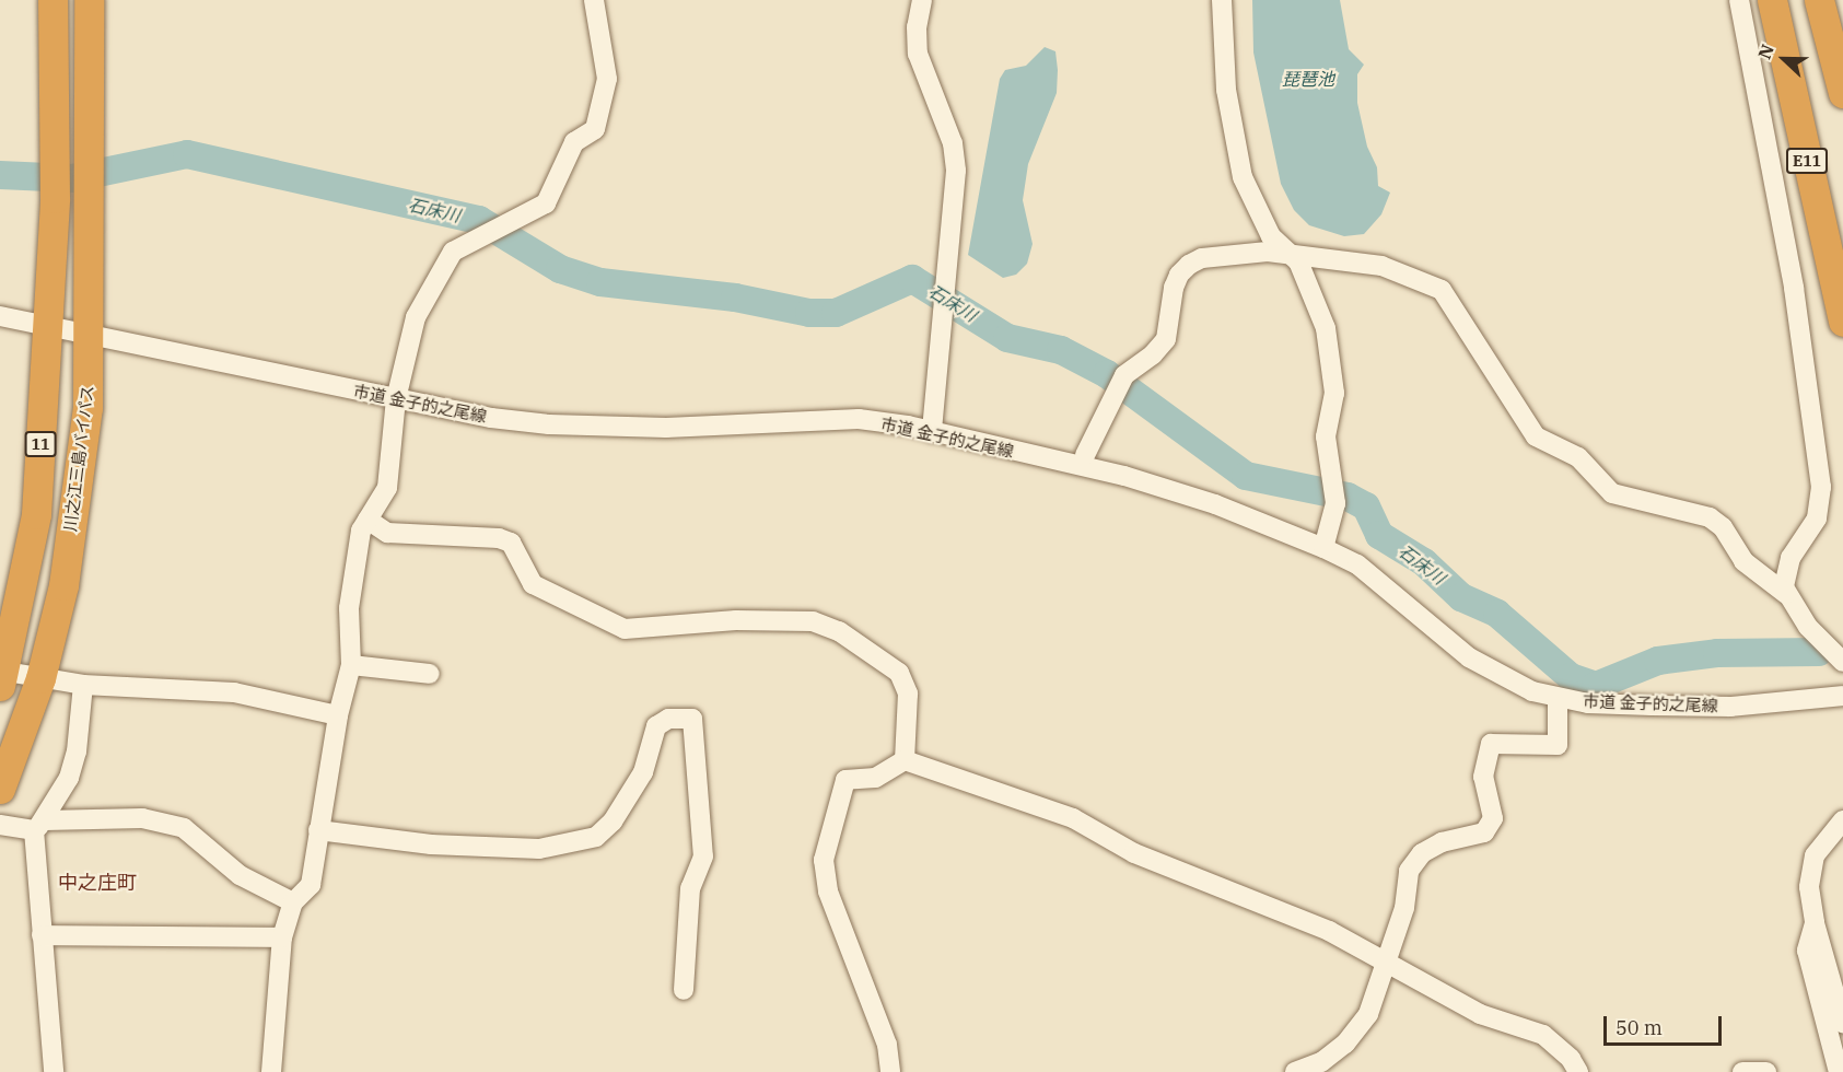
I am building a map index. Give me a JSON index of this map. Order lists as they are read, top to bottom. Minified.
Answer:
{"streets":{"highway":["E11","11","川之江三島バイパス"],"street":["市道 金子的之尾線"]},"crossings":[["市道 金子的之尾線","11"],["市道 金子的之尾線","川之江三島バイパス"]],"districts":["中之庄町"],"water":["琵琶池","石床川"],"scale_bar":"50 m","north":"left"}
